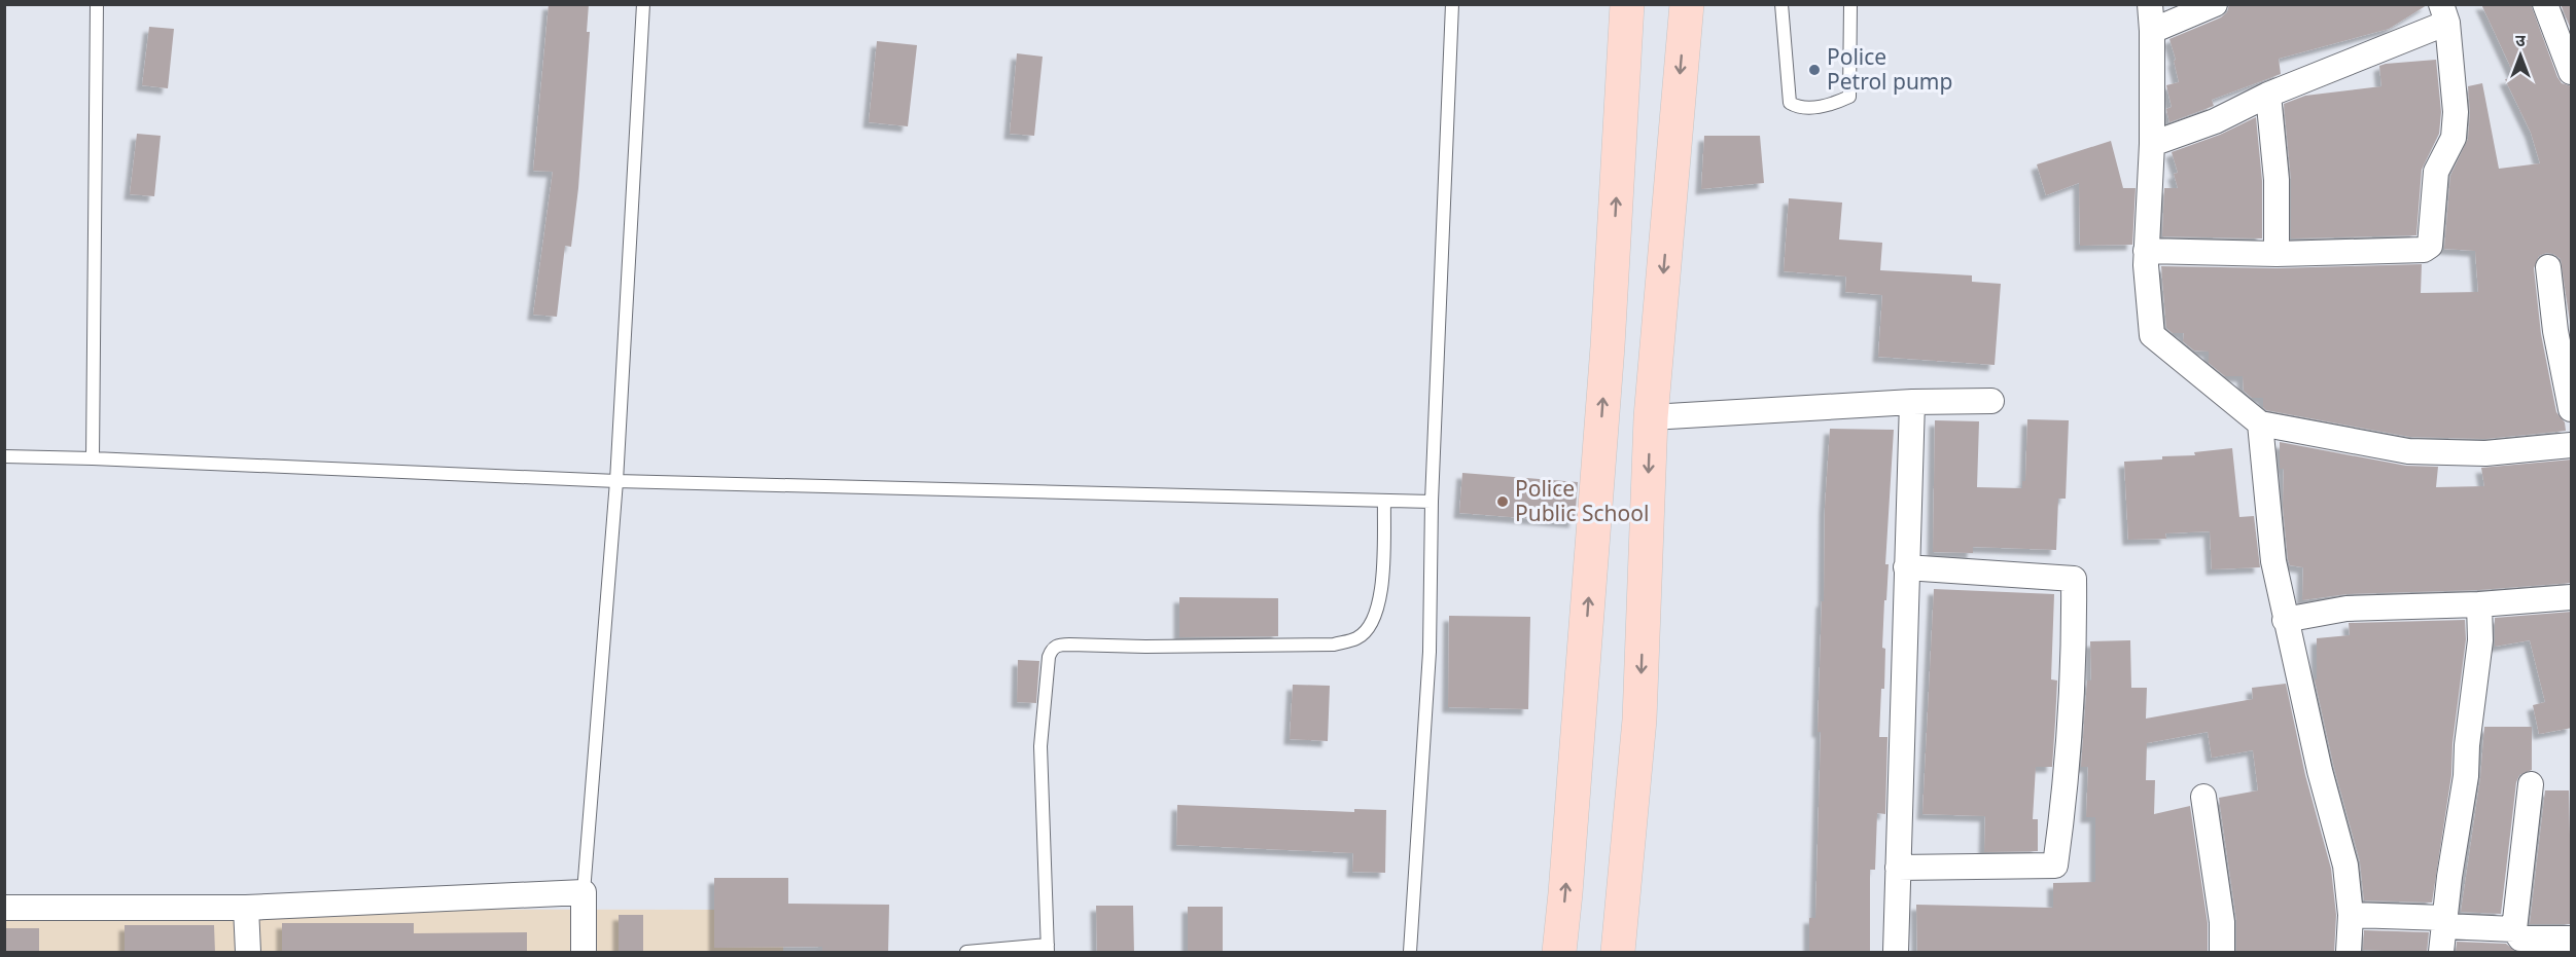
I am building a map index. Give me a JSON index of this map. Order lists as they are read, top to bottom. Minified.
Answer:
{"places":["Police Petrol pump","Police Public School"],"north":"top"}
